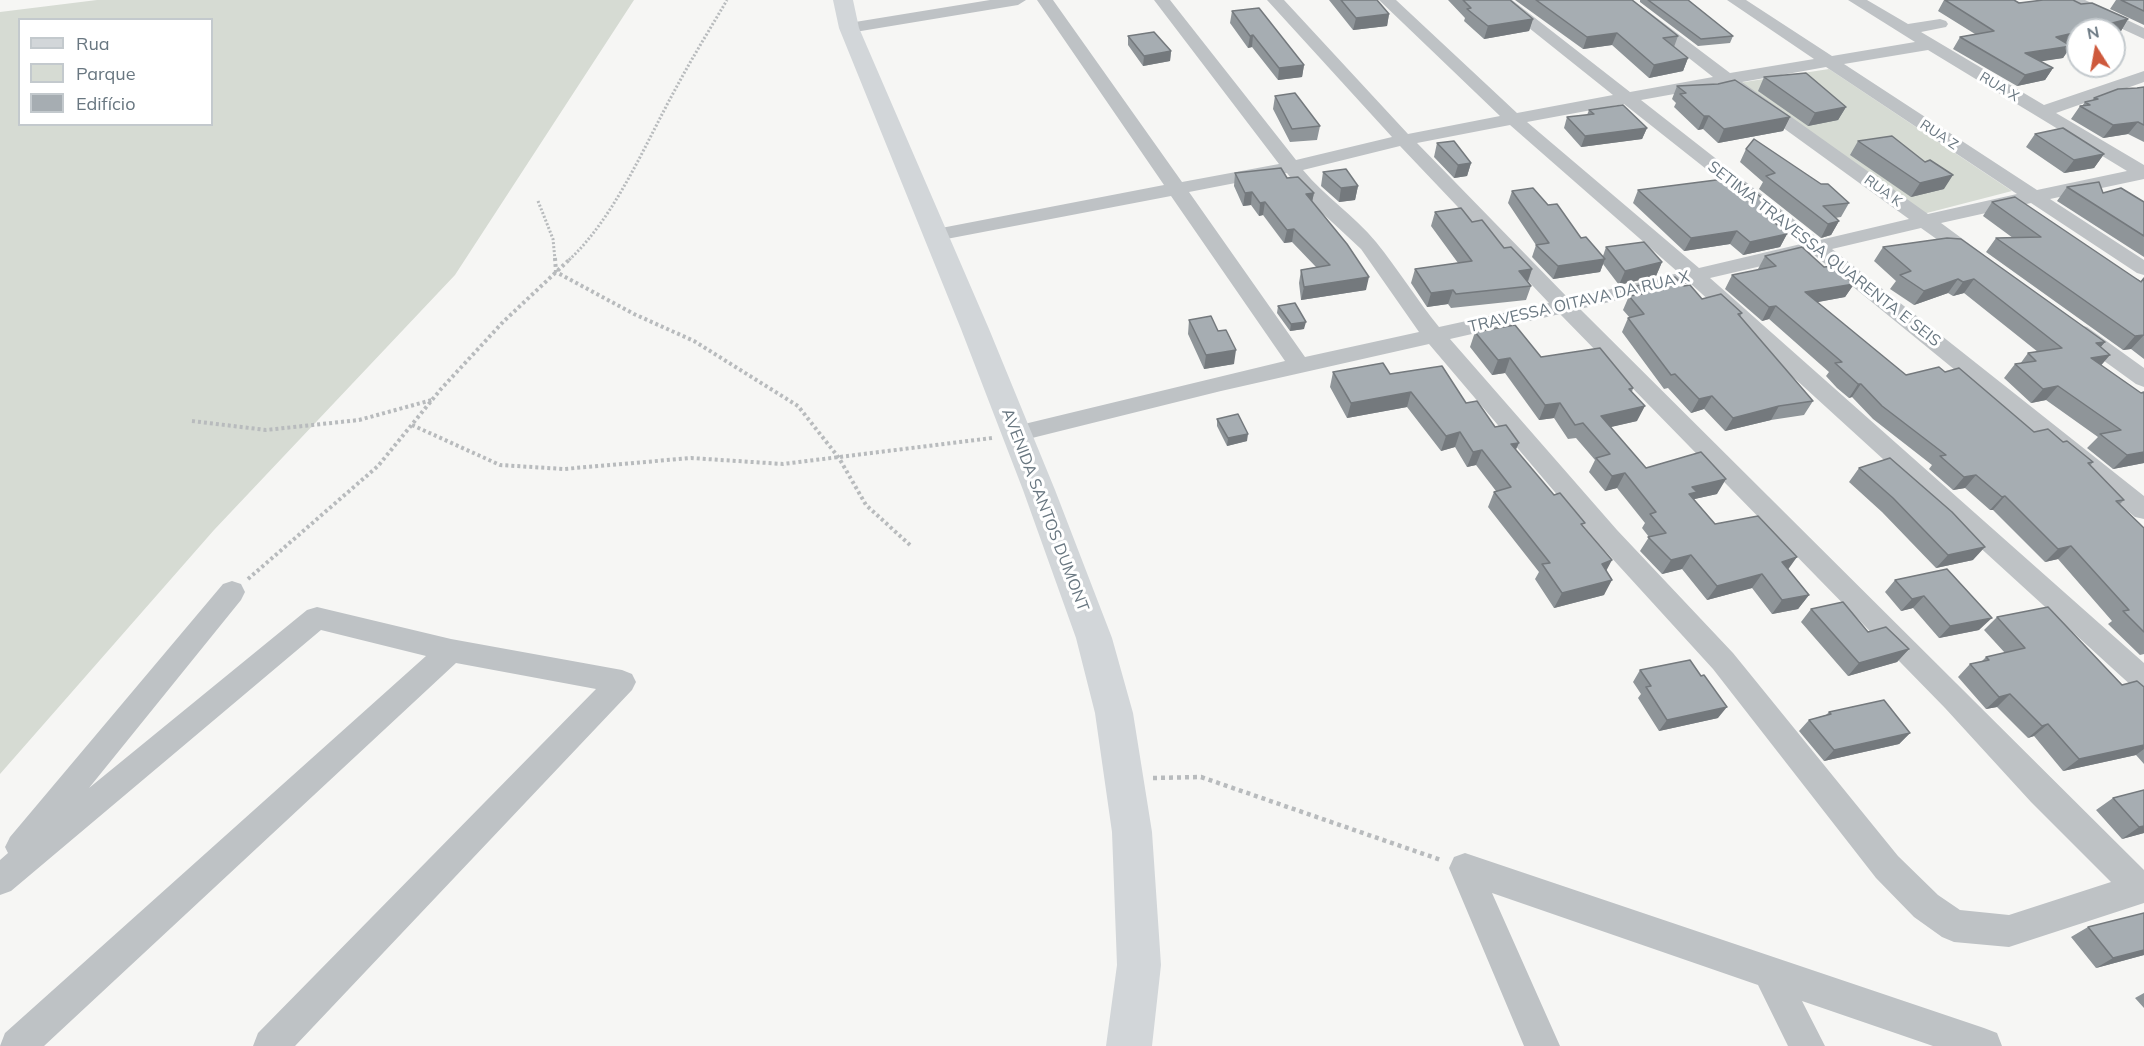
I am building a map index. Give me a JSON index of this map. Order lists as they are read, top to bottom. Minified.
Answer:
{"streets":{"main road":["AVENIDA SANTOS DUMONT"],"street":["RUA X","RUA Z","RUA K","SETIMA TRAVESSA QUARENTA E SEIS","TRAVESSA OITAVA DA RUA X"]},"crossings":[["RUA X","TRAVESSA OITAVA DA RUA X"],["RUA Z","TRAVESSA OITAVA DA RUA X"],["RUA K","TRAVESSA OITAVA DA RUA X"],["SETIMA TRAVESSA QUARENTA E SEIS","TRAVESSA OITAVA DA RUA X"],["TRAVESSA OITAVA DA RUA X","AVENIDA SANTOS DUMONT"]],"legend":["Rua","Parque","Edifício"],"north":"top"}
